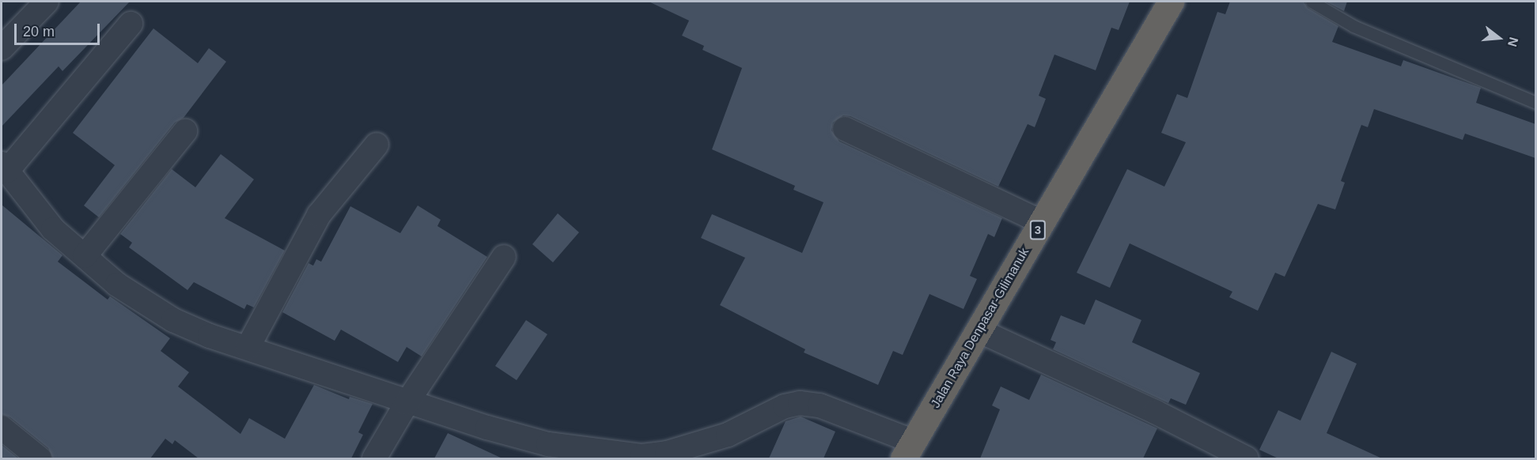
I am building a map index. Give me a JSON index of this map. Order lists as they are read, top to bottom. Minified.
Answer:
{"streets":{"highway":["3","Jalan Raya Denpasar-Gilimanuk"]},"scale_bar":"20 m","north":"right"}
